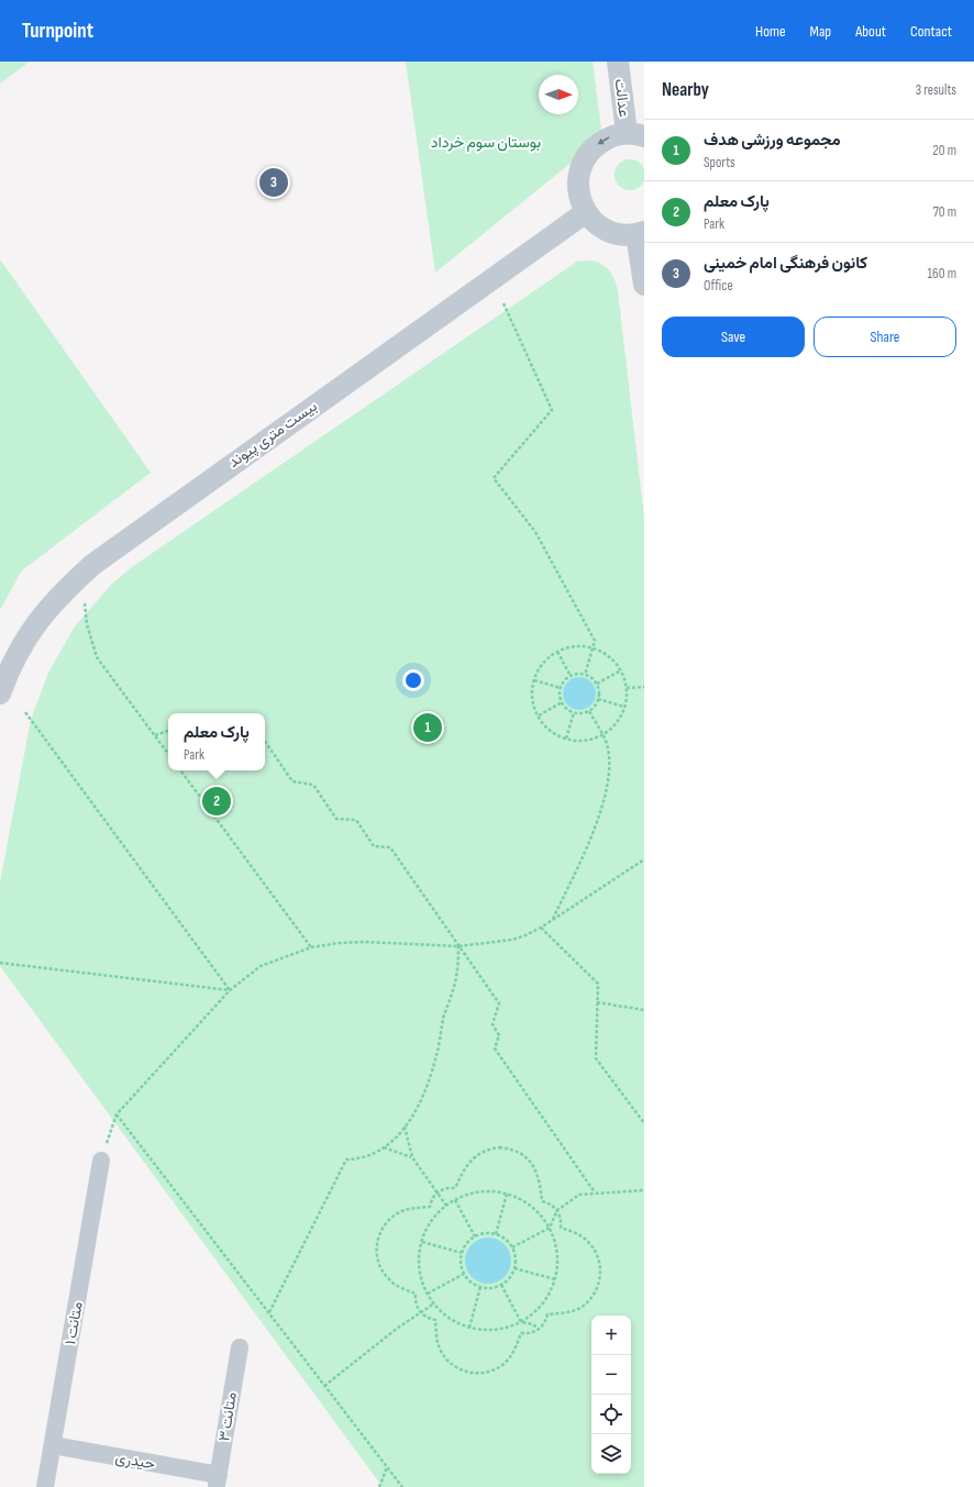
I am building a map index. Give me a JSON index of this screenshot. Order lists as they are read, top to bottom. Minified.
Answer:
{"streets":{"street":["عدالت","بیست متری پیوند","متانت ۱","متانت ۳","حیدری"]},"crossings":[["متانت ۱","حیدری"],["متانت ۳","حیدری"]],"parks":["بوستان سوم خرداد"],"north":"right","page":{"header":"Turnpoint","nav":["Home","Map","About","Contact"],"heading":["Nearby","3 results"],"list":[{"mark":"1","name":"مجموعه ورزشی هدف","note":"Sports","value":"20 m"},{"mark":"2","name":"پارک معلم","note":"Park","value":"70 m"},{"mark":"3","name":"کانون فرهنگی امام خمینی","note":"Office","value":"160 m"}],"pins":["3","1","2"],"buttons":["Save","Share"],"popup":["پارک معلم","Park"],"map_buttons":["+","−"]}}
